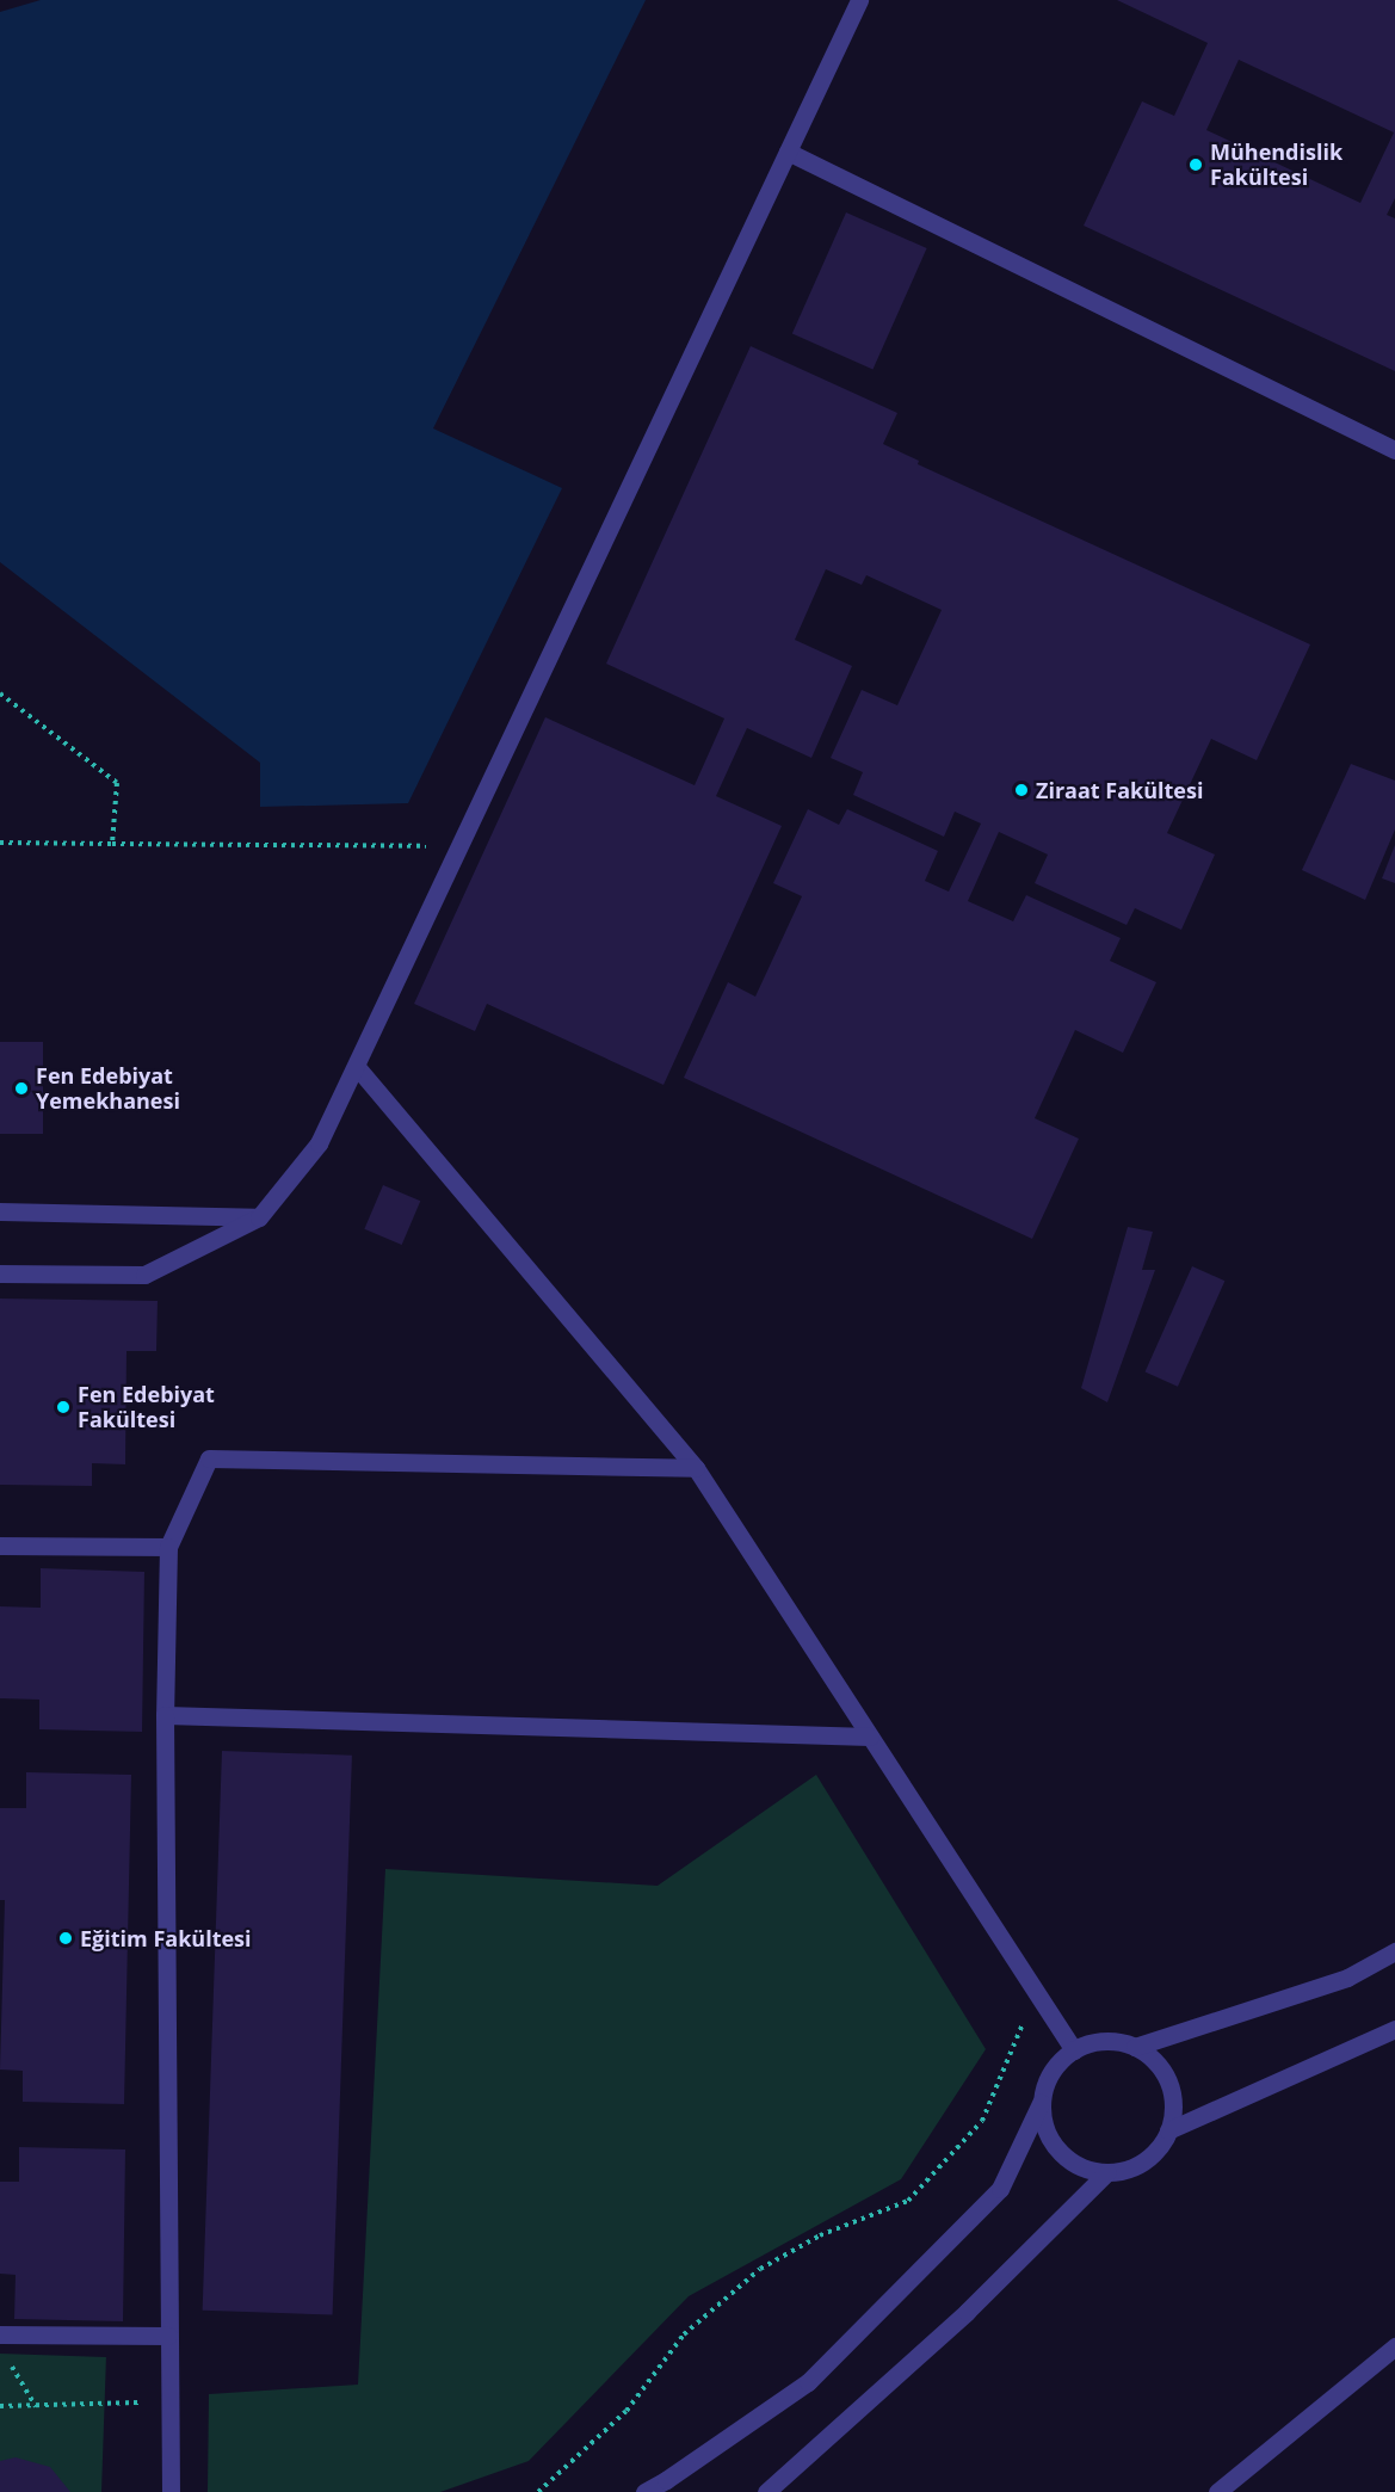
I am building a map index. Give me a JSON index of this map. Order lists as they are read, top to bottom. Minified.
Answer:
{"places":["Mühendislik Fakültesi","Ziraat Fakültesi","Fen Edebiyat Yemekhanesi","Fen Edebiyat Fakültesi","Eğitim Fakültesi"]}
